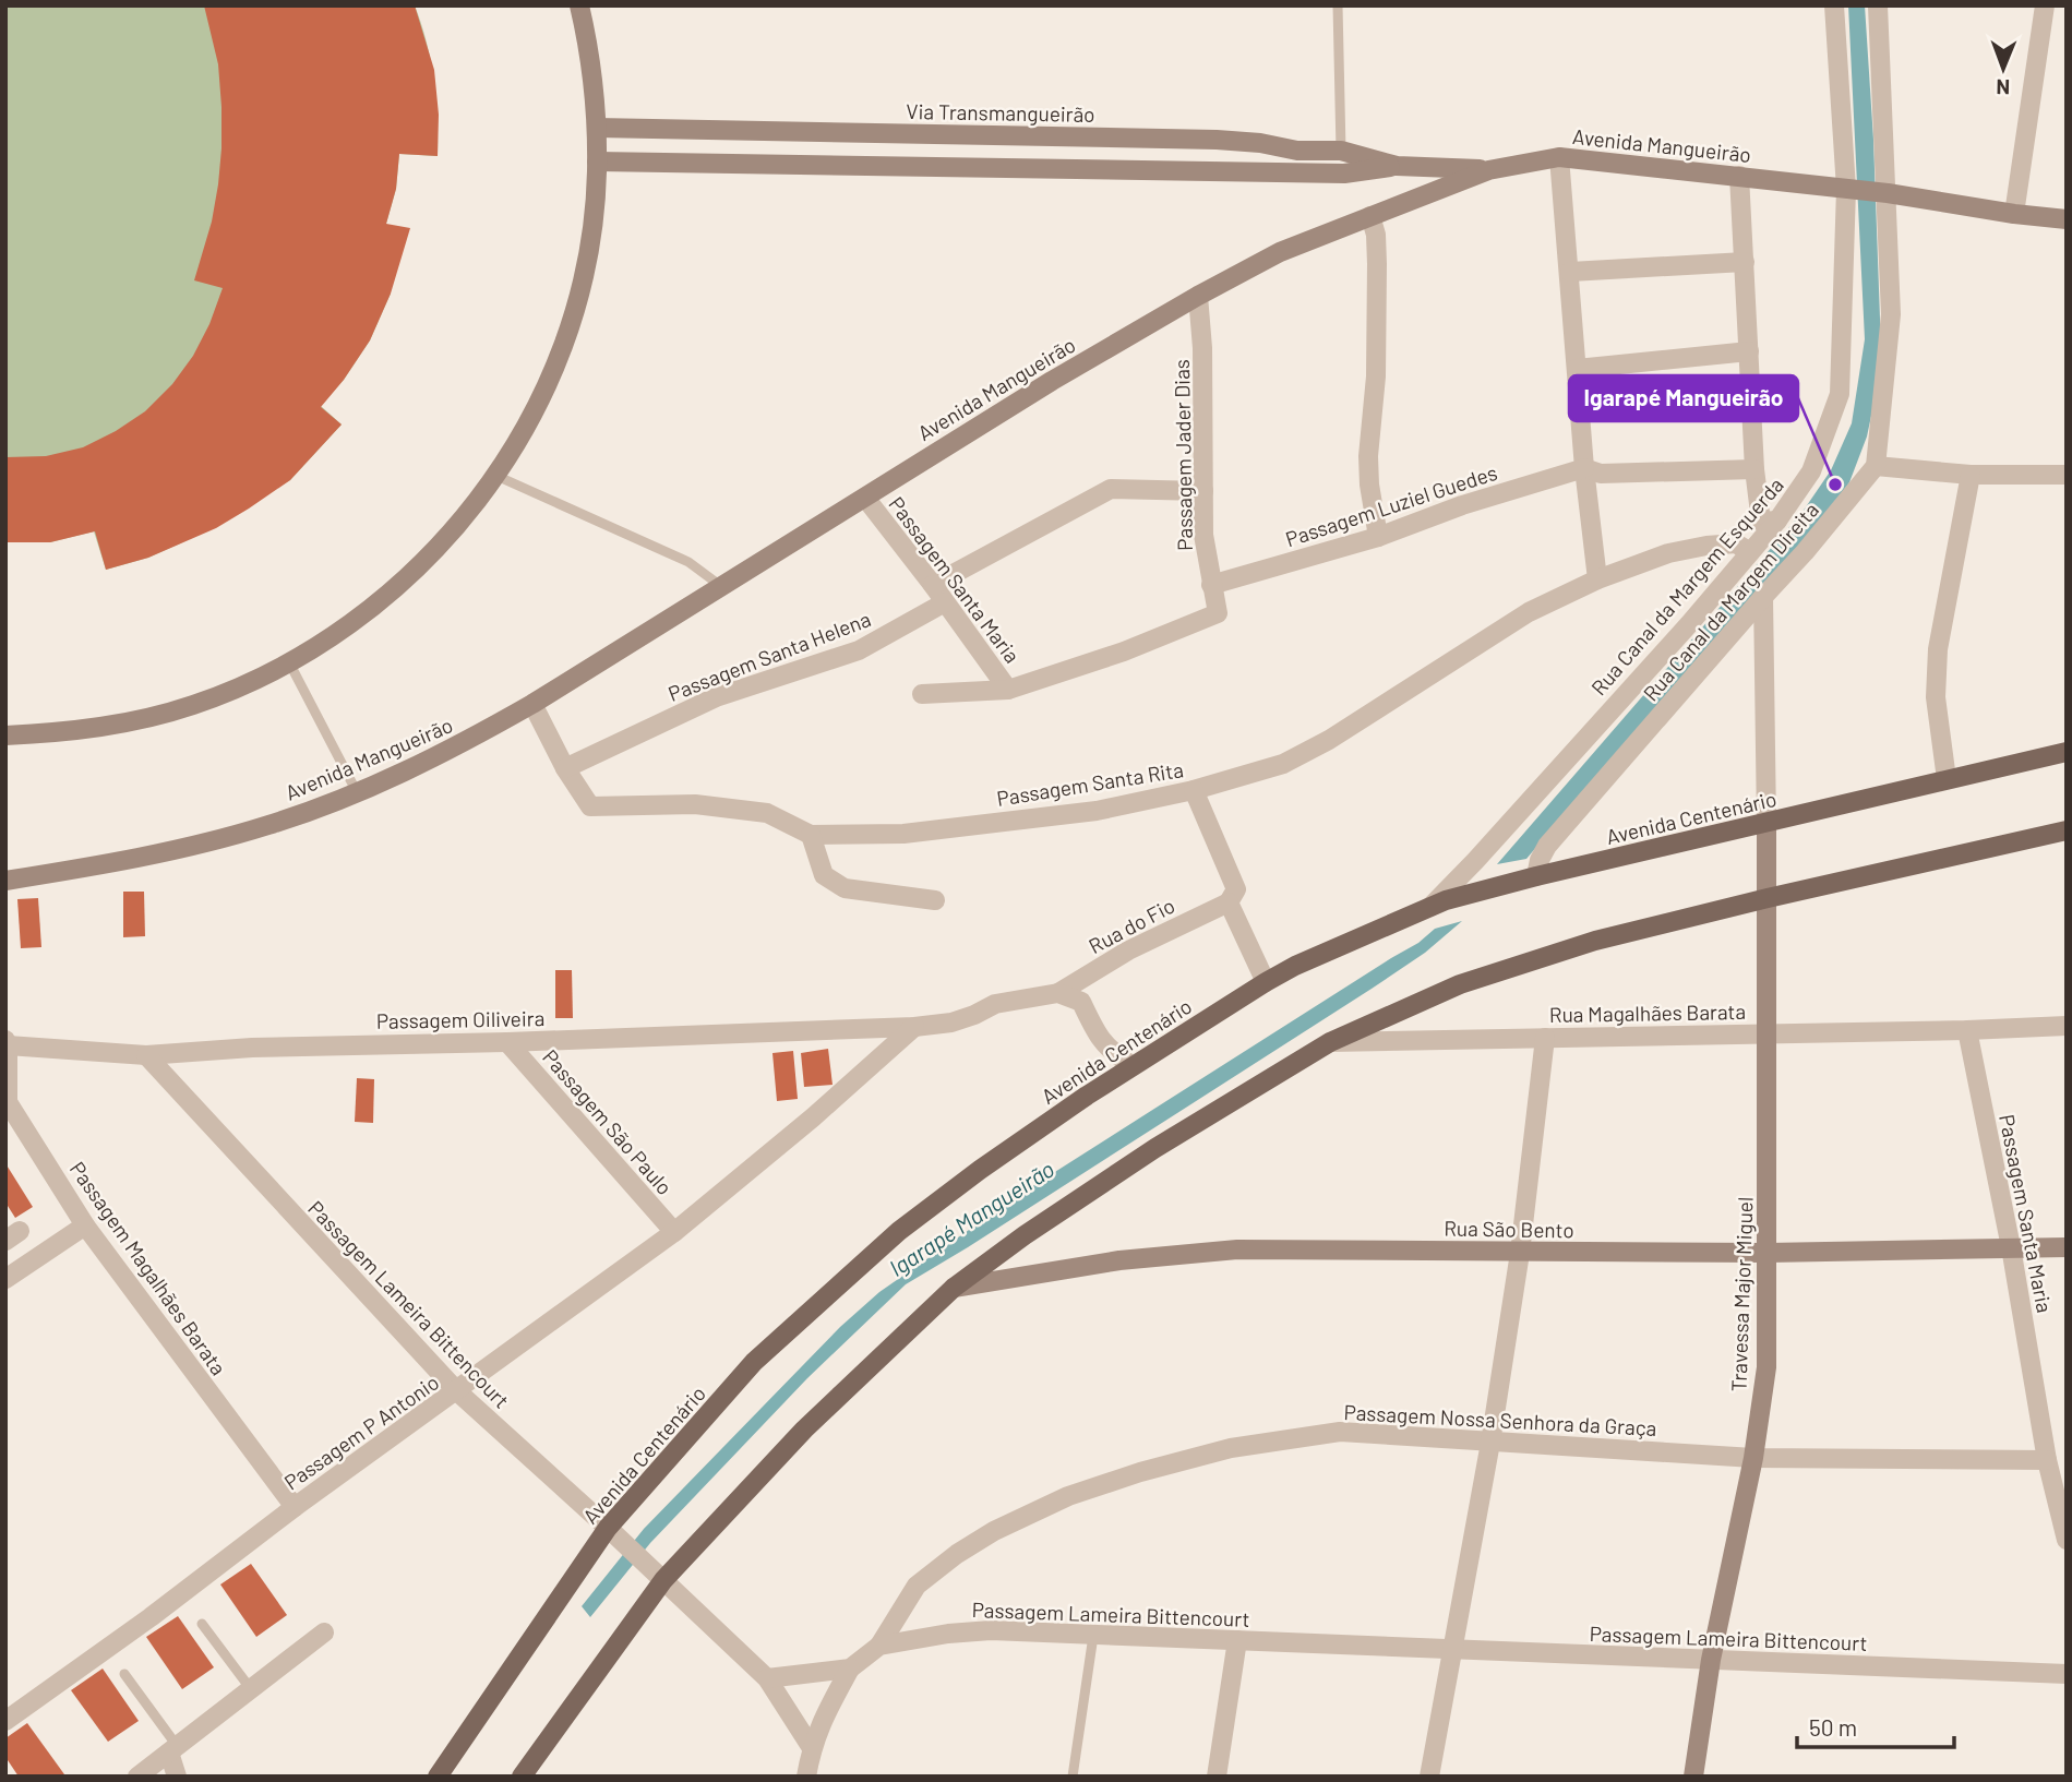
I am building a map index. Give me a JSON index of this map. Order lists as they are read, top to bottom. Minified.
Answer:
{"streets":{"main road":["Avenida Centenário"],"street":["Via Transmangueirão","Avenida Mangueirão","Passagem Jader Dias","Passagem Luziel Guedes","Passagem Santa Maria","Rua Canal da Margem Esquerda","Rua Canal da Margem Direita","Passagem Santa Helena","Passagem Santa Rita","Rua do Fio","Rua Magalhães Barata","Passagem Oiliveira","Passagem São Paulo","Rua São Bento","Passagem Magalhães Barata","Travessa Major Miguel","Passagem Lameira Bittencourt","Passagem Nossa Senhora da Graça","Passagem P Antonio"]},"crossings":[["Via Transmangueirão","Avenida Mangueirão"],["Avenida Mangueirão","Passagem Jader Dias"],["Avenida Mangueirão","Passagem Santa Maria"],["Avenida Mangueirão","Rua Canal da Margem Esquerda"],["Avenida Mangueirão","Passagem Santa Rita"],["Passagem Jader Dias","Passagem Luziel Guedes"],["Passagem Jader Dias","Passagem Santa Maria"],["Passagem Santa Maria","Passagem Santa Helena"],["Passagem Santa Maria","Rua Magalhães Barata"],["Passagem Santa Maria","Rua São Bento"],["Passagem Santa Maria","Passagem Nossa Senhora da Graça"],["Rua Canal da Margem Esquerda","Passagem Santa Rita"],["Rua Canal da Margem Esquerda","Avenida Centenário"],["Rua Canal da Margem Direita","Avenida Centenário"],["Passagem Santa Helena","Passagem Santa Rita"],["Avenida Centenário","Travessa Major Miguel"],["Avenida Centenário","Passagem Lameira Bittencourt"],["Rua do Fio","Passagem Oiliveira"],["Rua Magalhães Barata","Travessa Major Miguel"],["Passagem Oiliveira","Passagem São Paulo"],["Passagem Oiliveira","Passagem Magalhães Barata"],["Passagem Oiliveira","Passagem Lameira Bittencourt"],["Passagem Oiliveira","Passagem P Antonio"],["Passagem São Paulo","Passagem P Antonio"],["Rua São Bento","Travessa Major Miguel"],["Passagem Magalhães Barata","Passagem P Antonio"],["Travessa Major Miguel","Passagem Lameira Bittencourt"],["Travessa Major Miguel","Passagem Nossa Senhora da Graça"],["Passagem Lameira Bittencourt","Passagem Nossa Senhora da Graça"],["Passagem Lameira Bittencourt","Passagem P Antonio"]],"water":["Igarapé Mangueirão"],"places":["Igarapé Mangueirão"],"scale_bar":"50 m","north":"bottom"}
